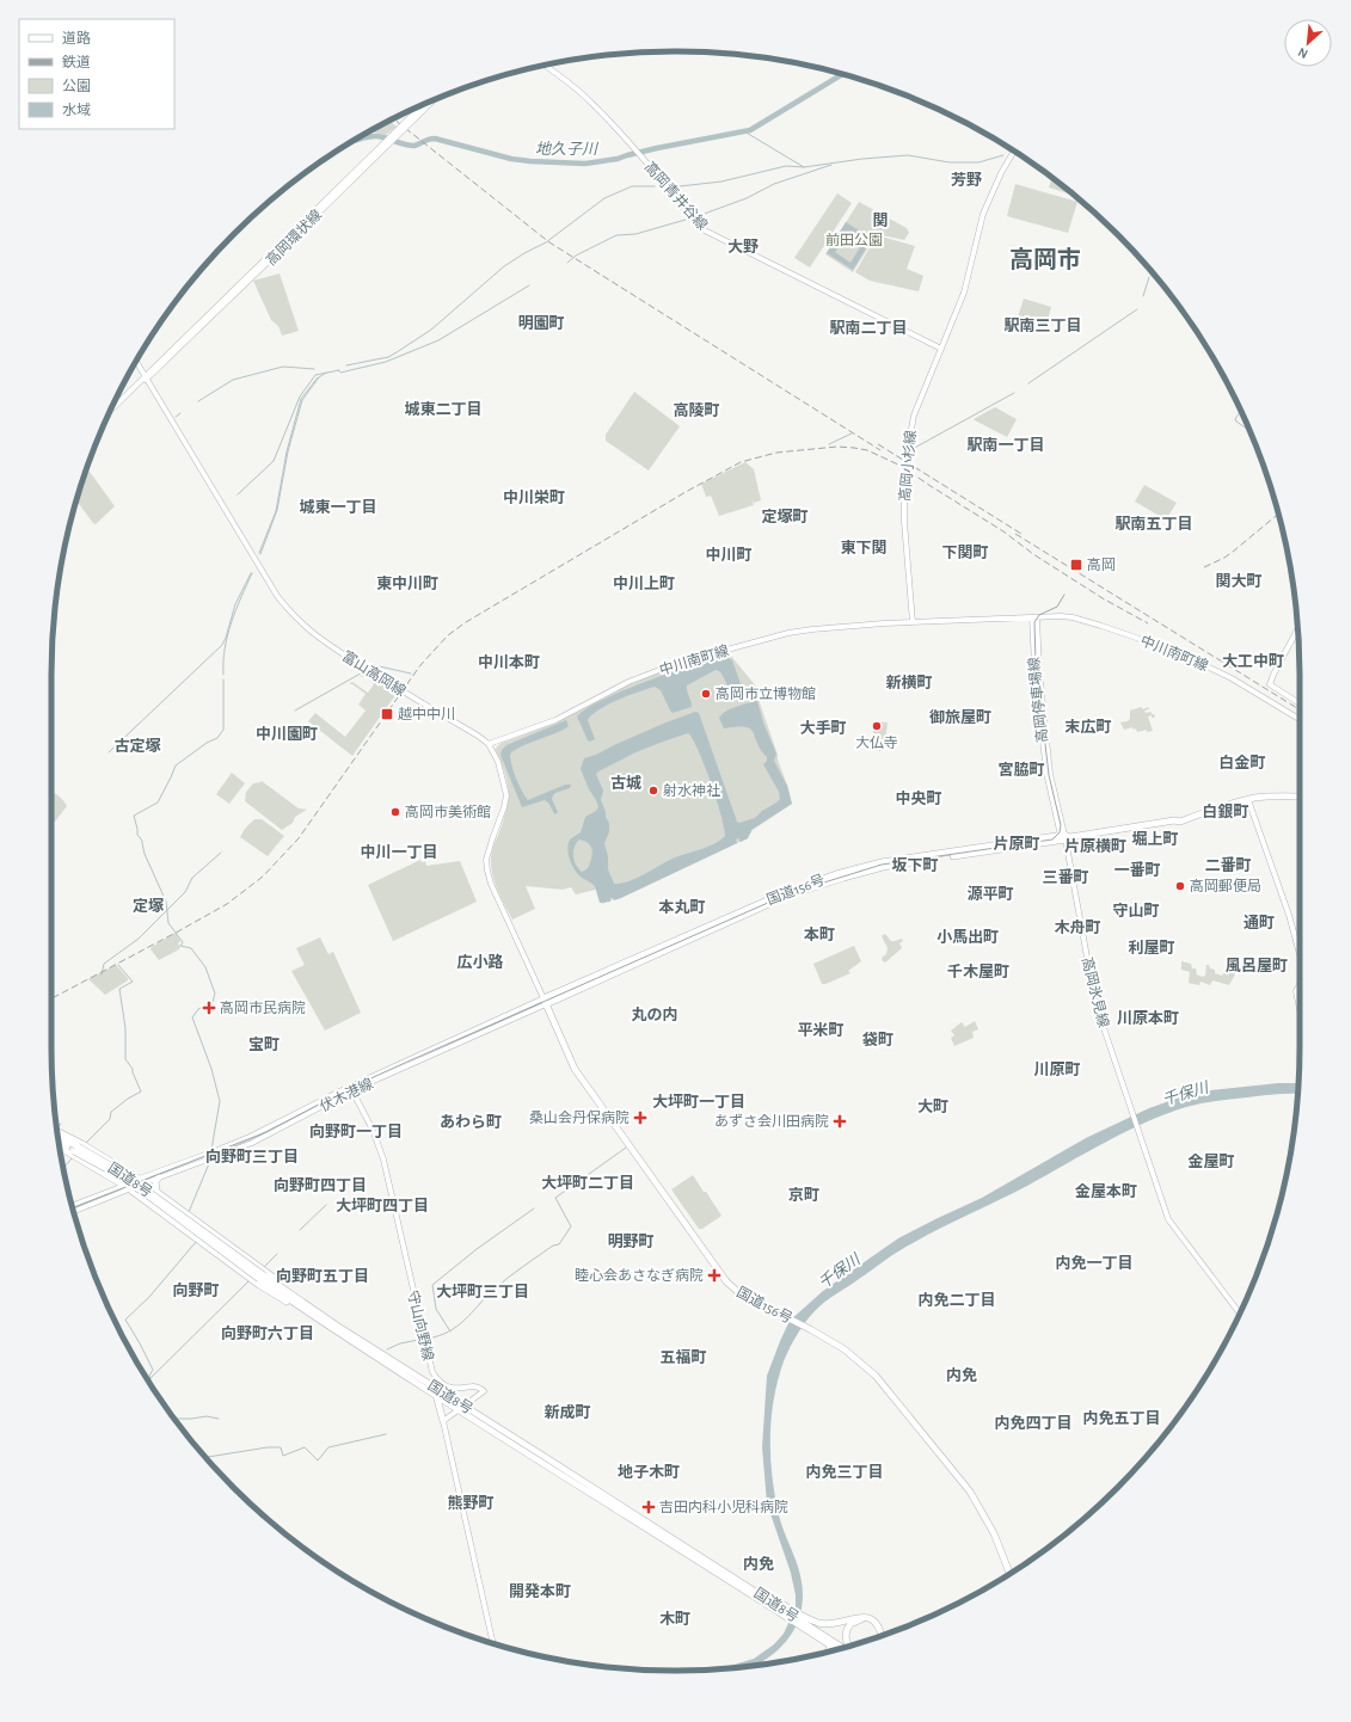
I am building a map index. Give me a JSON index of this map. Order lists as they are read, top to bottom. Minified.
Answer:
{"streets":{"highway":["国道156号","国道8号"],"main road":["高岡青井谷線","高岡環状線","高岡小杉線","中川南町線","富山高岡線","高岡停車場線","高岡氷見線","伏木港線","守山向野線"]},"crossings":[["高岡青井谷線","高岡小杉線"],["高岡環状線","富山高岡線"],["高岡小杉線","中川南町線"],["中川南町線","富山高岡線"],["中川南町線","高岡停車場線"],["富山高岡線","国道156号"],["富山高岡線","伏木港線"],["高岡停車場線","国道156号"],["高岡停車場線","高岡氷見線"],["国道156号","高岡氷見線"],["国道156号","伏木港線"],["伏木港線","守山向野線"],["国道8号","守山向野線"]],"districts":["芳野","関","大野","高岡市","明園町","駅南三丁目","駅南二丁目","城東二丁目","高陵町","駅南一丁目","中川栄町","城東一丁目","定塚町","駅南五丁目","東下関","下関町","中川町","関大町","東中川町","中川上町","大工中町","中川本町","新横町","御旅屋町","末広町","大手町","中川園町","古定塚","白金町","宮脇町","古城","中央町","白銀町","堀上町","片原町","片原横町","中川一丁目","坂下町","二番町","一番町","三番町","源平町","定塚","本丸町","守山町","通町","木舟町","本町","小馬出町","利屋町","広小路","風呂屋町","千木屋町","丸の内","川原本町","平米町","袋町","宝町","川原町","大坪町一丁目","大町","あわら町","向野町一丁目","向野町三丁目","金屋町","大坪町二丁目","向野町四丁目","金屋本町","京町","大坪町四丁目","明野町","内免一丁目","向野町五丁目","向野町","大坪町三丁目","内免二丁目","向野町六丁目","五福町","内免","新成町","内免五丁目","内免四丁目","地子木町","内免三丁目","熊野町","内免","開発本町","木町"],"water":["地久子川","千保川"],"parks":["前田公園"],"places":{"transit":["高岡","越中中川"],"other":["高岡市立博物館","大仏寺","射水神社","高岡市美術館","高岡郵便局"],"health":["高岡市民病院","桑山会丹保病院","あずさ会川田病院","睦心会あさなぎ病院","吉田内科小児科病院"]},"legend":["道路","鉄道","公園","水域"],"north":"bottom left"}
